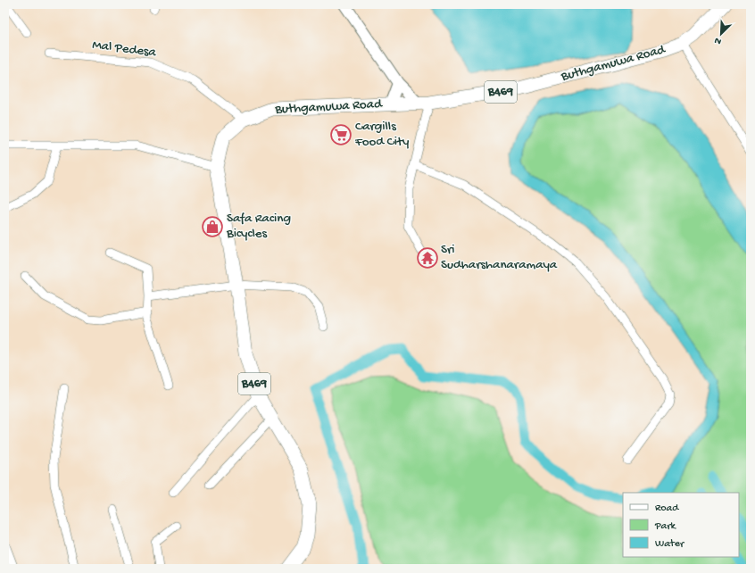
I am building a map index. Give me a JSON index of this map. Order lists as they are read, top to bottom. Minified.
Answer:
{"streets":{"main road":["Buthgamuwa Road","B469"],"street":["Mal Pedesa"]},"crossings":[["Mal Pedesa","Buthgamuwa Road"]],"places":{"supermarket":["Cargills Food City"],"shop":["Safa Racing Bicycles"],"temple":["Sri Sudharshanaramaya"]},"legend":["Road","Park","Water"],"north":"bottom left"}
